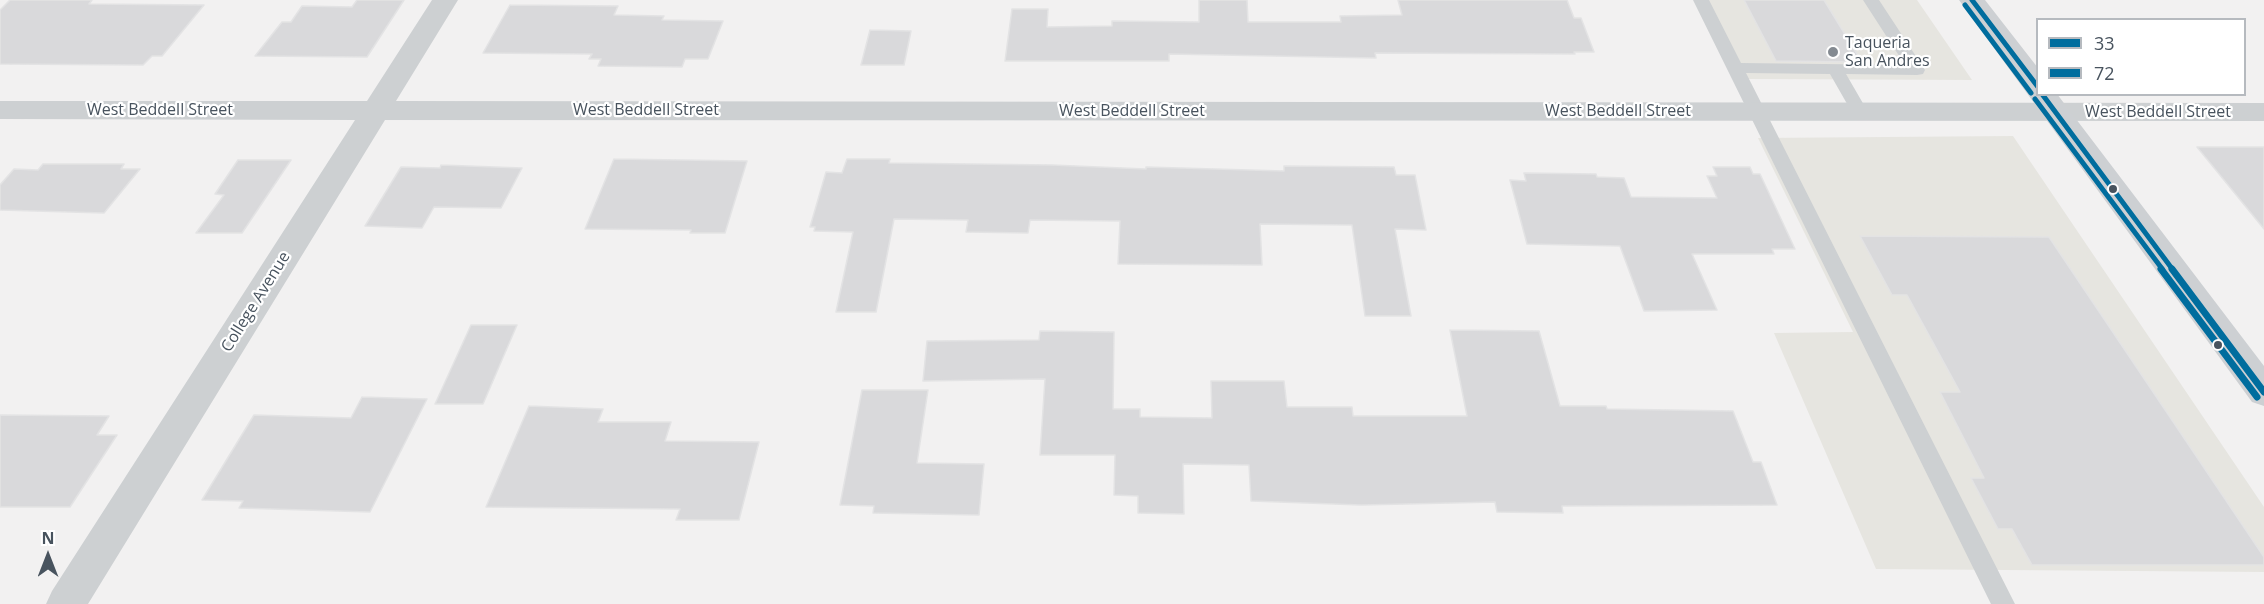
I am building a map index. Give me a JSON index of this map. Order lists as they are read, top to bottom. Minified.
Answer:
{"streets":{"street":["West Beddell Street","College Avenue"]},"crossings":[["West Beddell Street","College Avenue"]],"places":["Taqueria San Andres"],"lines":["transit line 33","transit line 72"],"legend":["33","72"],"north":"top"}
